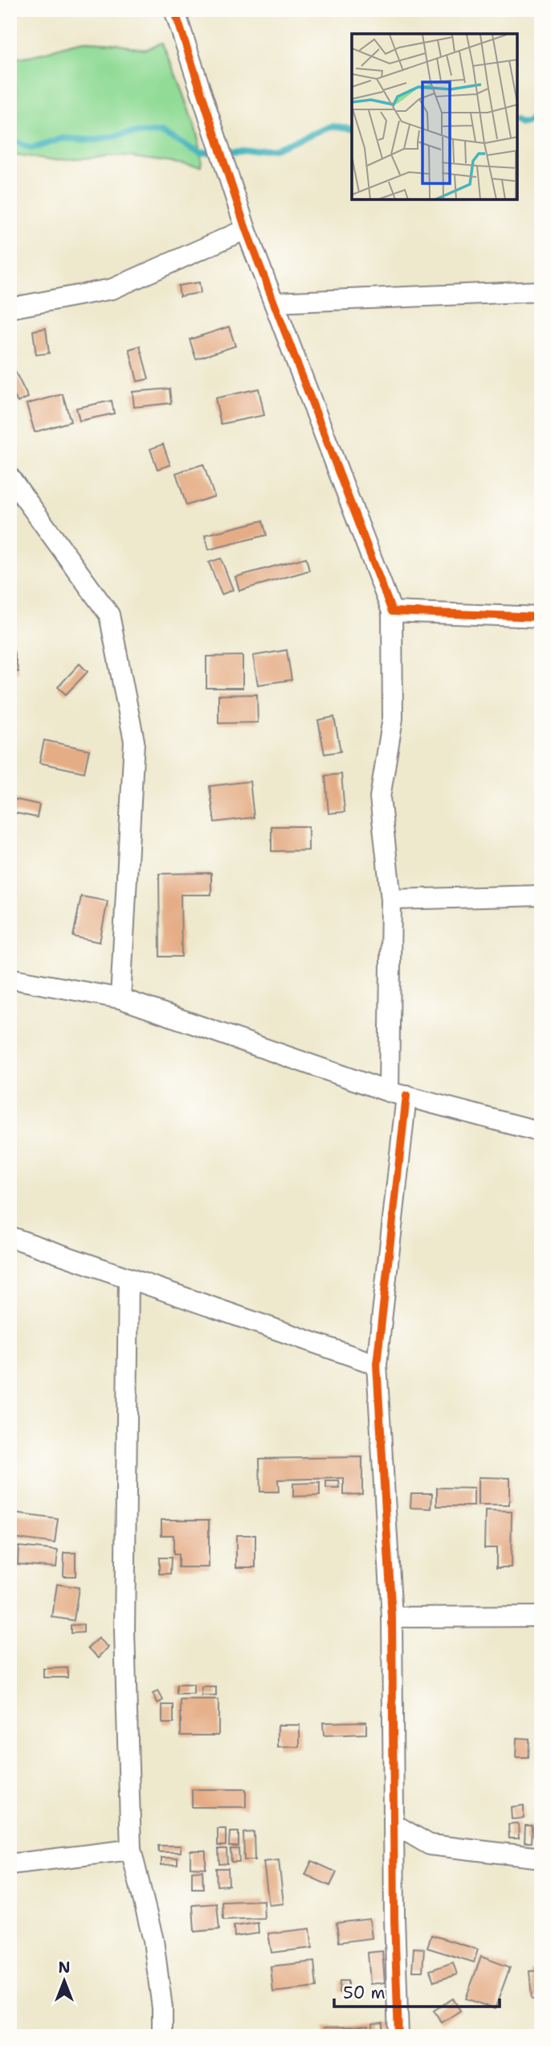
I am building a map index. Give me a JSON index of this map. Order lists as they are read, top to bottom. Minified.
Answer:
{"scale_bar":"50 m","north":"top"}
